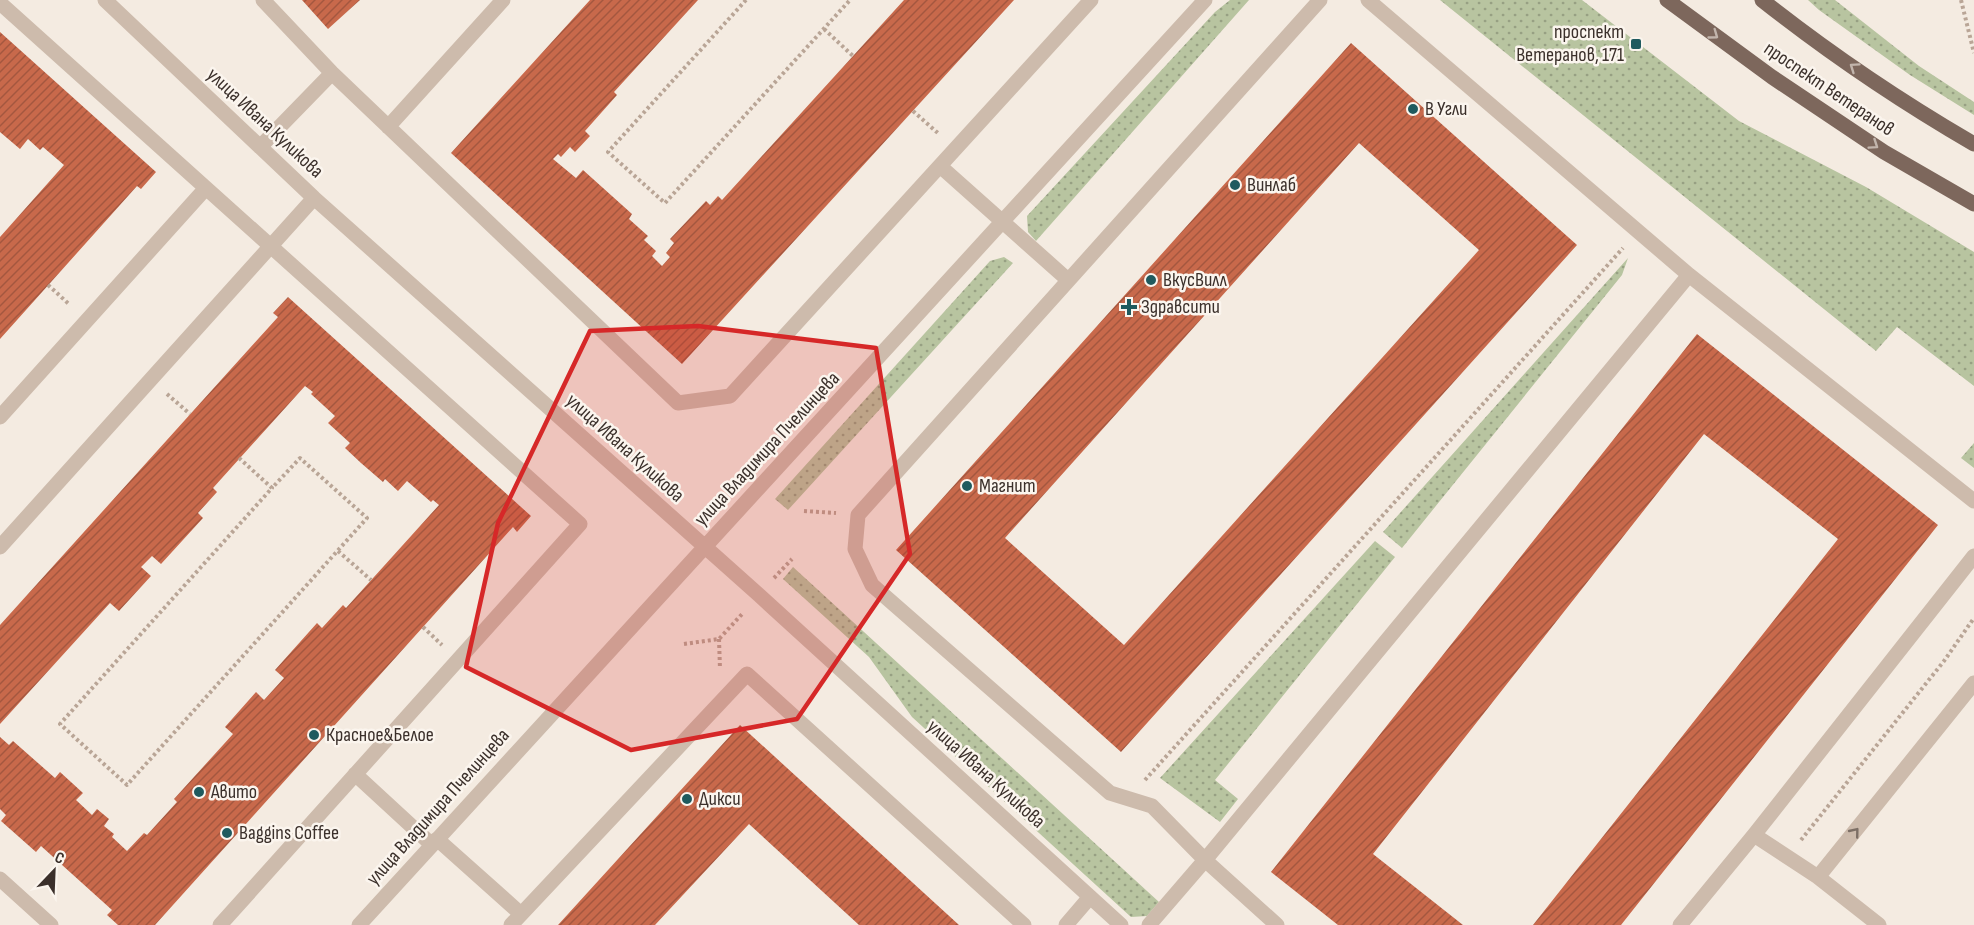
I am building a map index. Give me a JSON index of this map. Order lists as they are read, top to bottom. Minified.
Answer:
{"streets":{"main road":["проспект Ветеранов"],"street":["улица Ивана Куликова","улица Владимира Пчелинцева"]},"crossings":[["улица Ивана Куликова","улица Владимира Пчелинцева"]],"places":{"transit":["проспект Ветеранов, 171"],"other":["В Угли","Винлаб","ВкусВилл","Магнит","Красное&Белое","Авито","Дикси","Baggins Coffee"],"health":["Здравсити"]},"north":"top right"}
